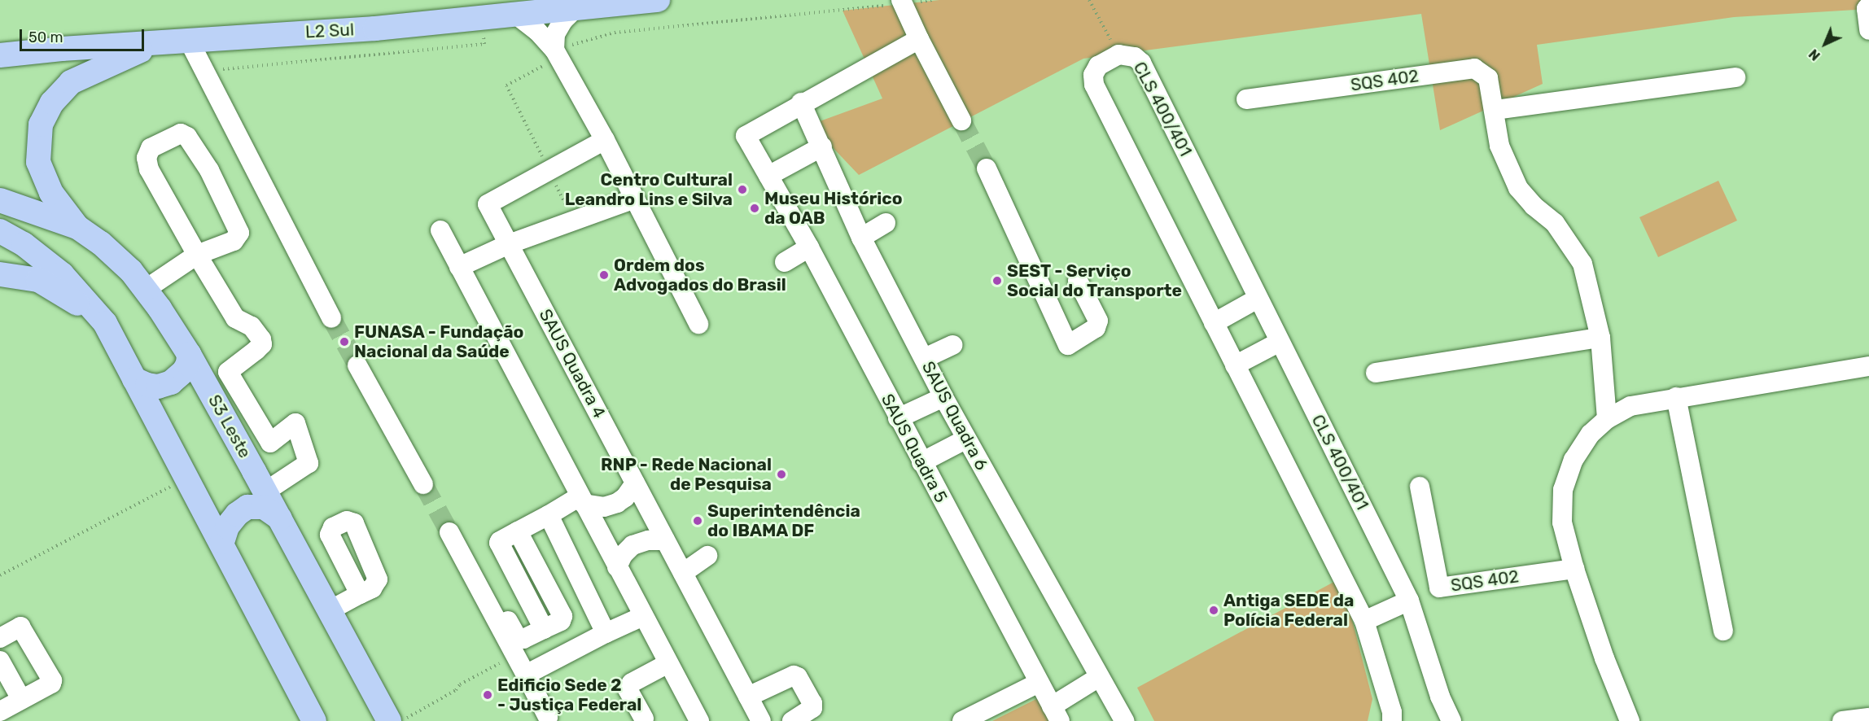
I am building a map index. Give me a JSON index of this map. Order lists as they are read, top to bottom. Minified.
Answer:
{"streets":{"main road":["L2 Sul","S3 Leste"],"street":["SQS 402","CLS 400/401","SAUS Quadra 4","SAUS Quadra 6","SAUS Quadra 5"]},"crossings":[["SAUS Quadra 6","SAUS Quadra 5"]],"places":["Centro Cultural Leandro Lins e Silva","Museu Histórico da OAB","Ordem dos Advogados do Brasil","SEST - Serviço Social do Transporte","FUNASA - Fundação Nacional da Saúde","RNP - Rede Nacional de Pesquisa","Superintendência do IBAMA DF","Antiga SEDE da Polícia Federal","Edificio Sede 2 - Justiça Federal"],"scale_bar":"50 m","north":"bottom left"}
